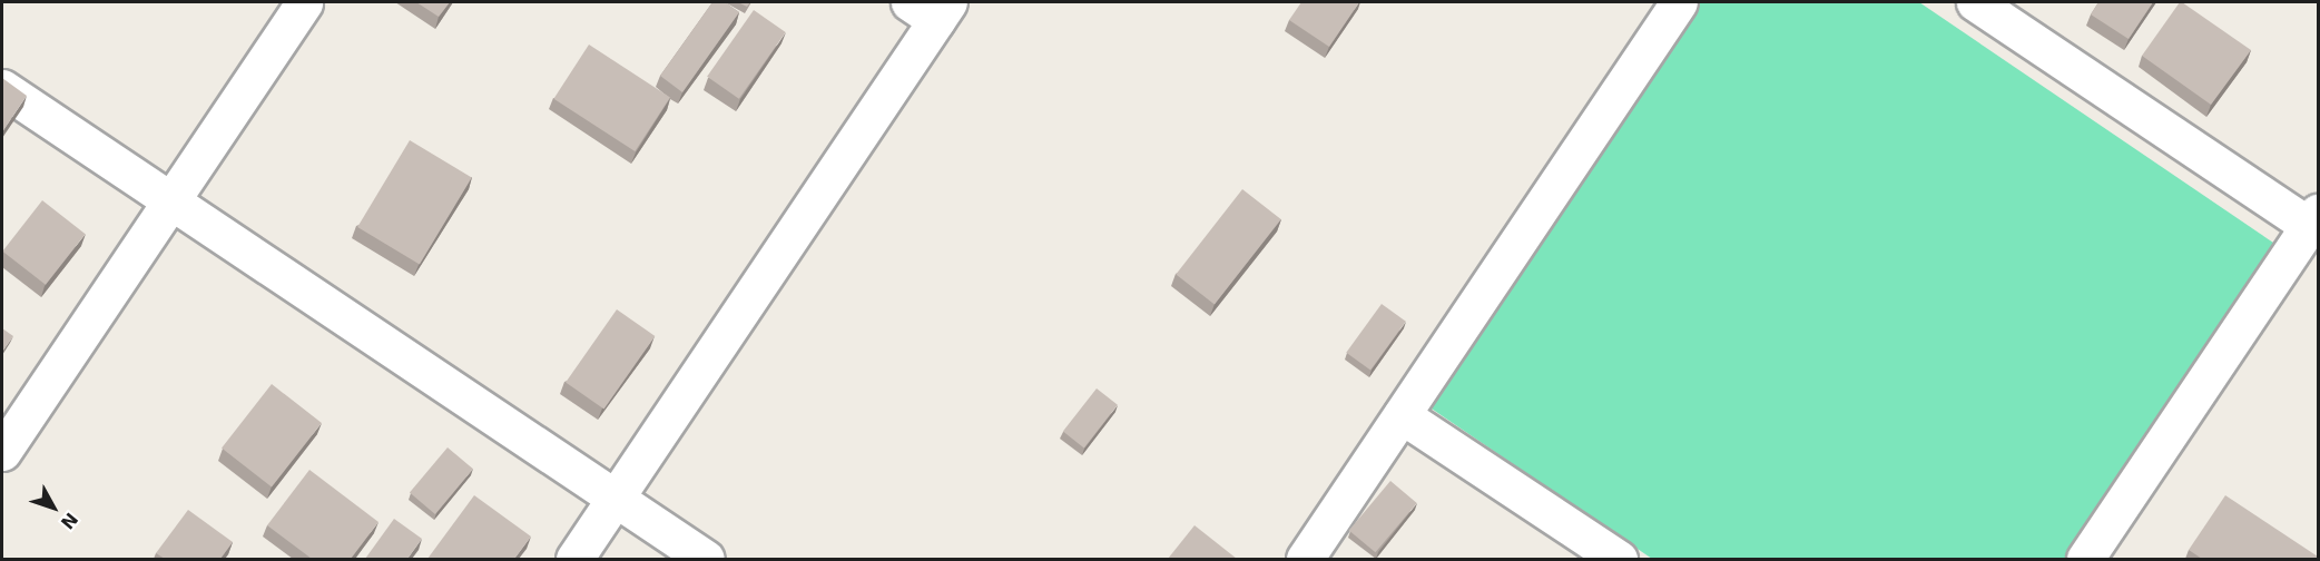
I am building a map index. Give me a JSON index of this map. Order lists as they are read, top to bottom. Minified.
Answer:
{"north":"bottom right"}
